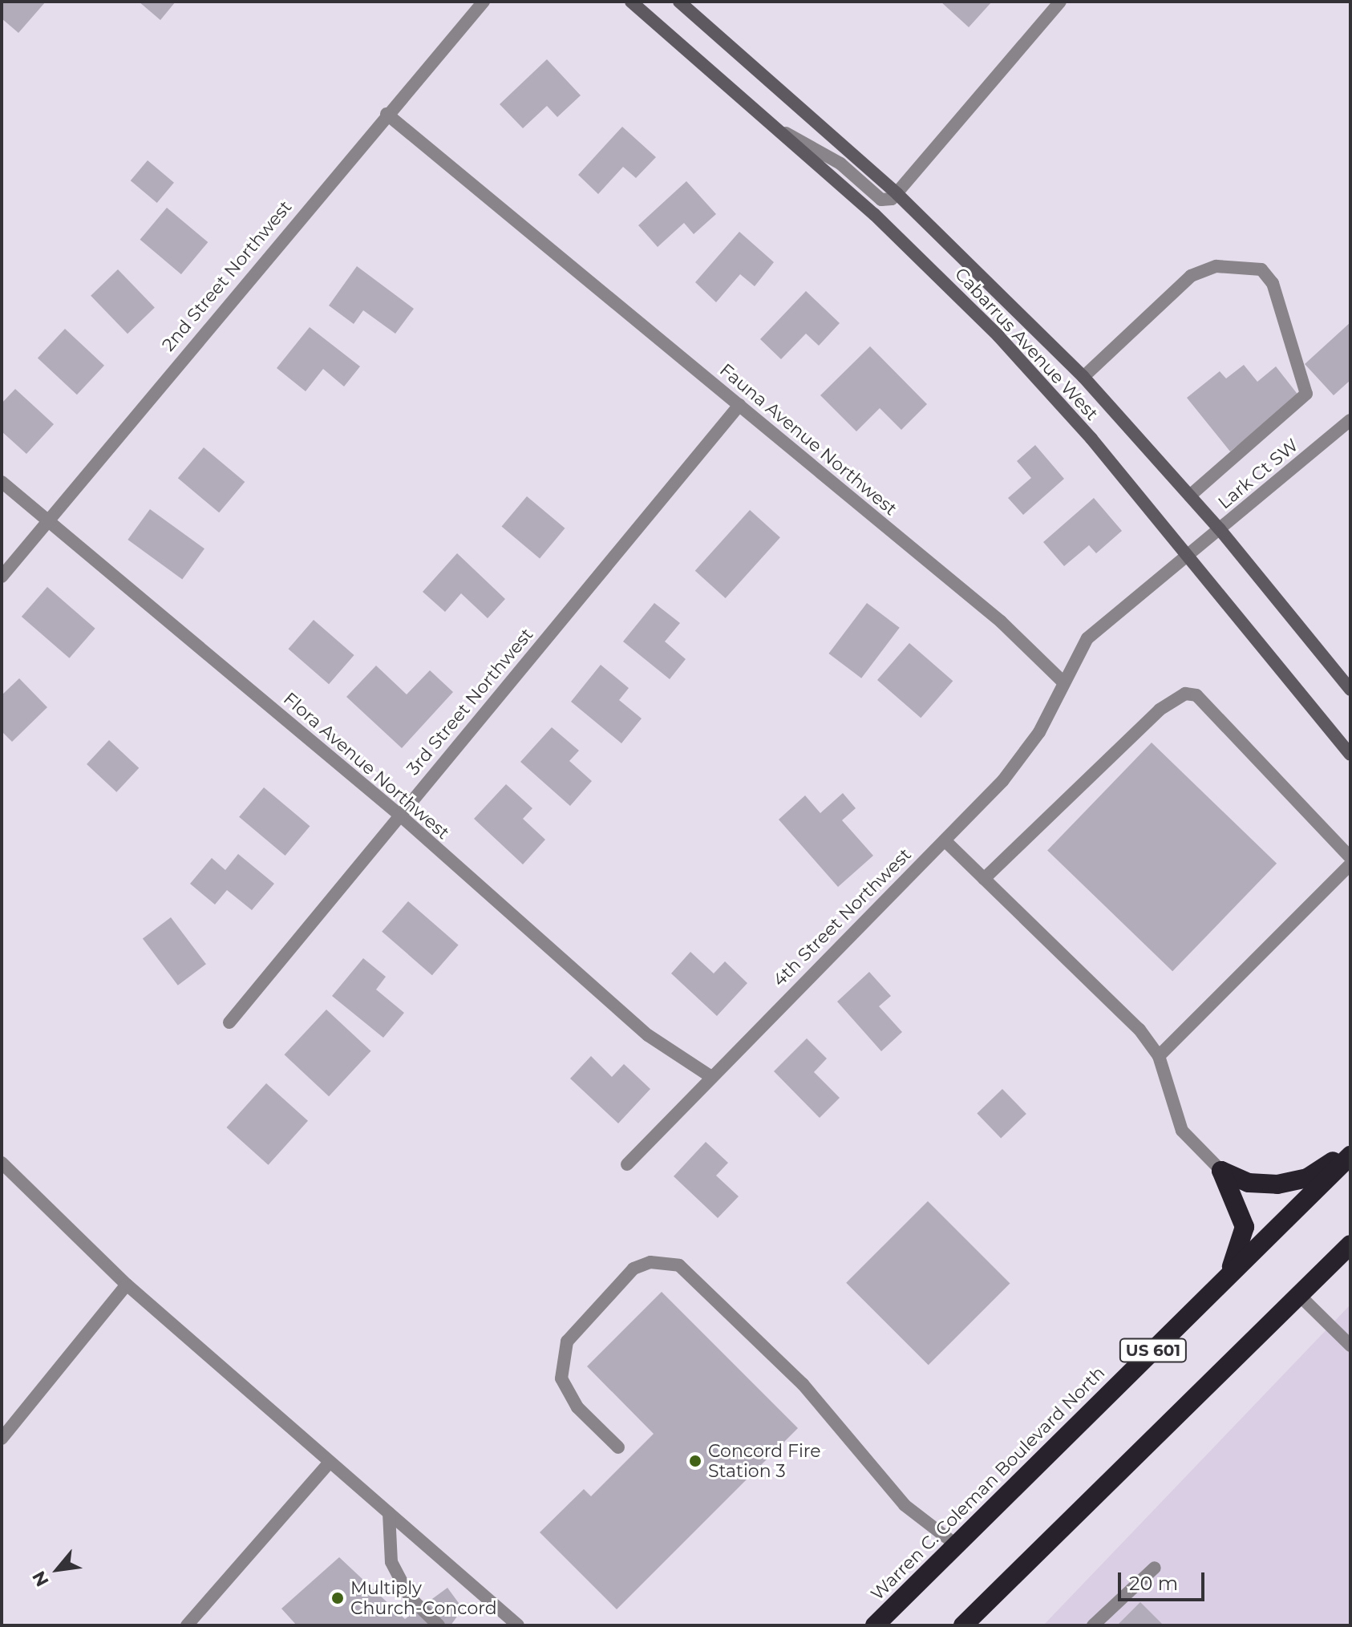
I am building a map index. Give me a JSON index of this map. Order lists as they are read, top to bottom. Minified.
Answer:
{"streets":{"highway":["US 601","Warren C. Coleman Boulevard North"],"main road":["Cabarrus Avenue West"],"street":["2nd Street Northwest","Fauna Avenue Northwest","Lark Ct SW","3rd Street Northwest","Flora Avenue Northwest","4th Street Northwest"]},"crossings":[["2nd Street Northwest","Fauna Avenue Northwest"],["2nd Street Northwest","Flora Avenue Northwest"],["Cabarrus Avenue West","Lark Ct SW"],["Fauna Avenue Northwest","3rd Street Northwest"],["Fauna Avenue Northwest","4th Street Northwest"],["3rd Street Northwest","Flora Avenue Northwest"],["Flora Avenue Northwest","4th Street Northwest"]],"places":["Concord Fire Station 3","Multiply Church-Concord"],"scale_bar":"20 m","north":"bottom left"}
